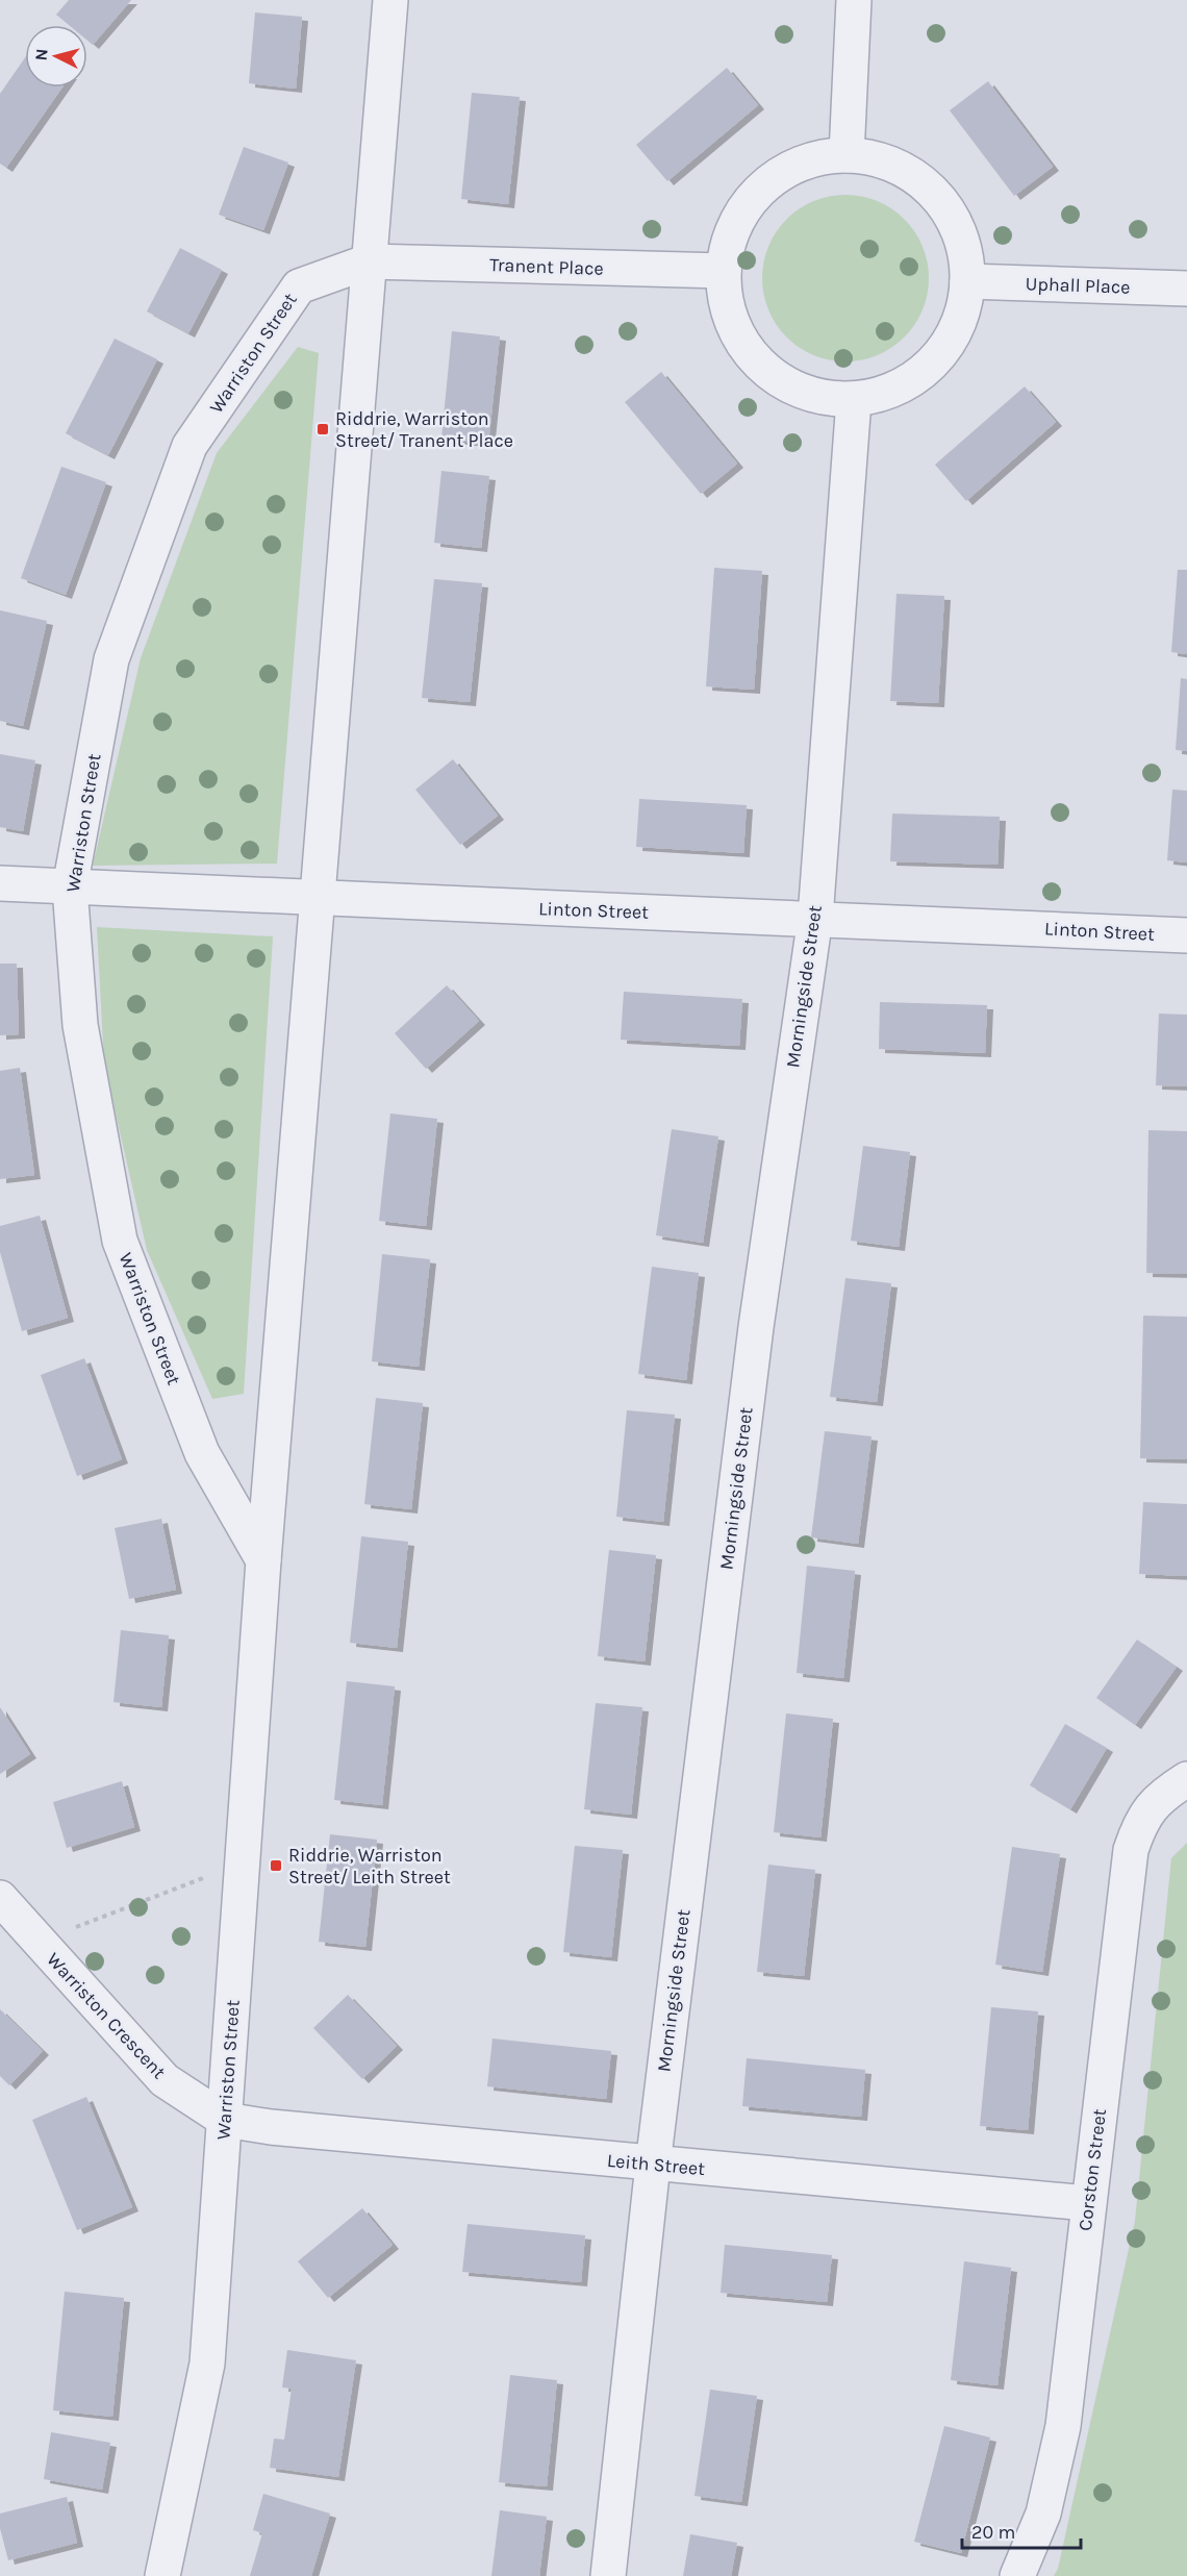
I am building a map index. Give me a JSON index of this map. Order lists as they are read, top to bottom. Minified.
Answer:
{"streets":{"street":["Tranent Place","Uphall Place","Warriston Street","Linton Street","Morningside Street","Warriston Crescent","Leith Street","Corston Street"]},"crossings":[["Tranent Place","Warriston Street"],["Warriston Street","Linton Street"],["Warriston Street","Warriston Crescent"],["Warriston Street","Leith Street"],["Linton Street","Morningside Street"],["Morningside Street","Leith Street"],["Warriston Crescent","Leith Street"],["Leith Street","Corston Street"]],"places":{"transit":["Riddrie, Warriston Street/ Tranent Place","Riddrie, Warriston Street/ Leith Street"]},"scale_bar":"20 m","north":"left"}
